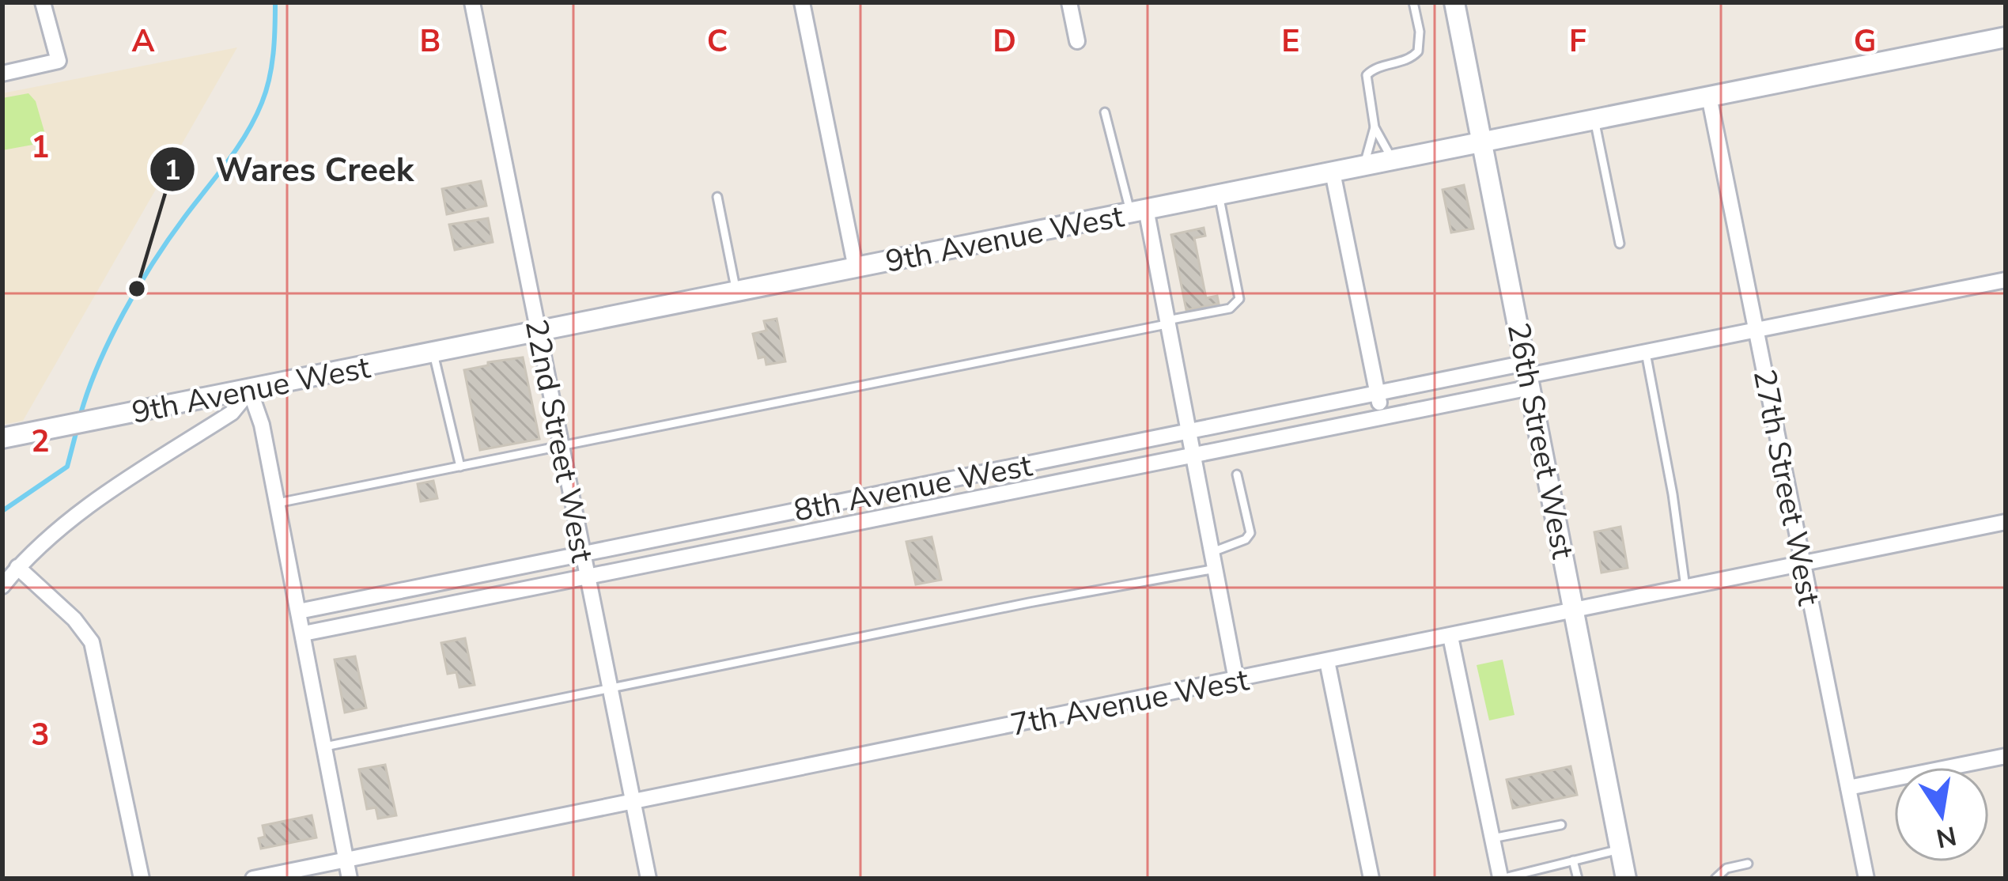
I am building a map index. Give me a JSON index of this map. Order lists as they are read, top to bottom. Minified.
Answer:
{"streets":{"street":["9th Avenue West","22nd Street West","26th Street West","8th Avenue West","27th Street West","7th Avenue West"]},"crossings":[["9th Avenue West","22nd Street West"],["9th Avenue West","26th Street West"],["9th Avenue West","27th Street West"],["22nd Street West","8th Avenue West"],["22nd Street West","7th Avenue West"],["26th Street West","8th Avenue West"],["26th Street West","7th Avenue West"],["8th Avenue West","27th Street West"],["27th Street West","7th Avenue West"]],"places":["Wares Creek"],"north":"bottom","grid":{"columns":["A","B","C","D","E","F","G"],"rows":["1","2","3"]}}
